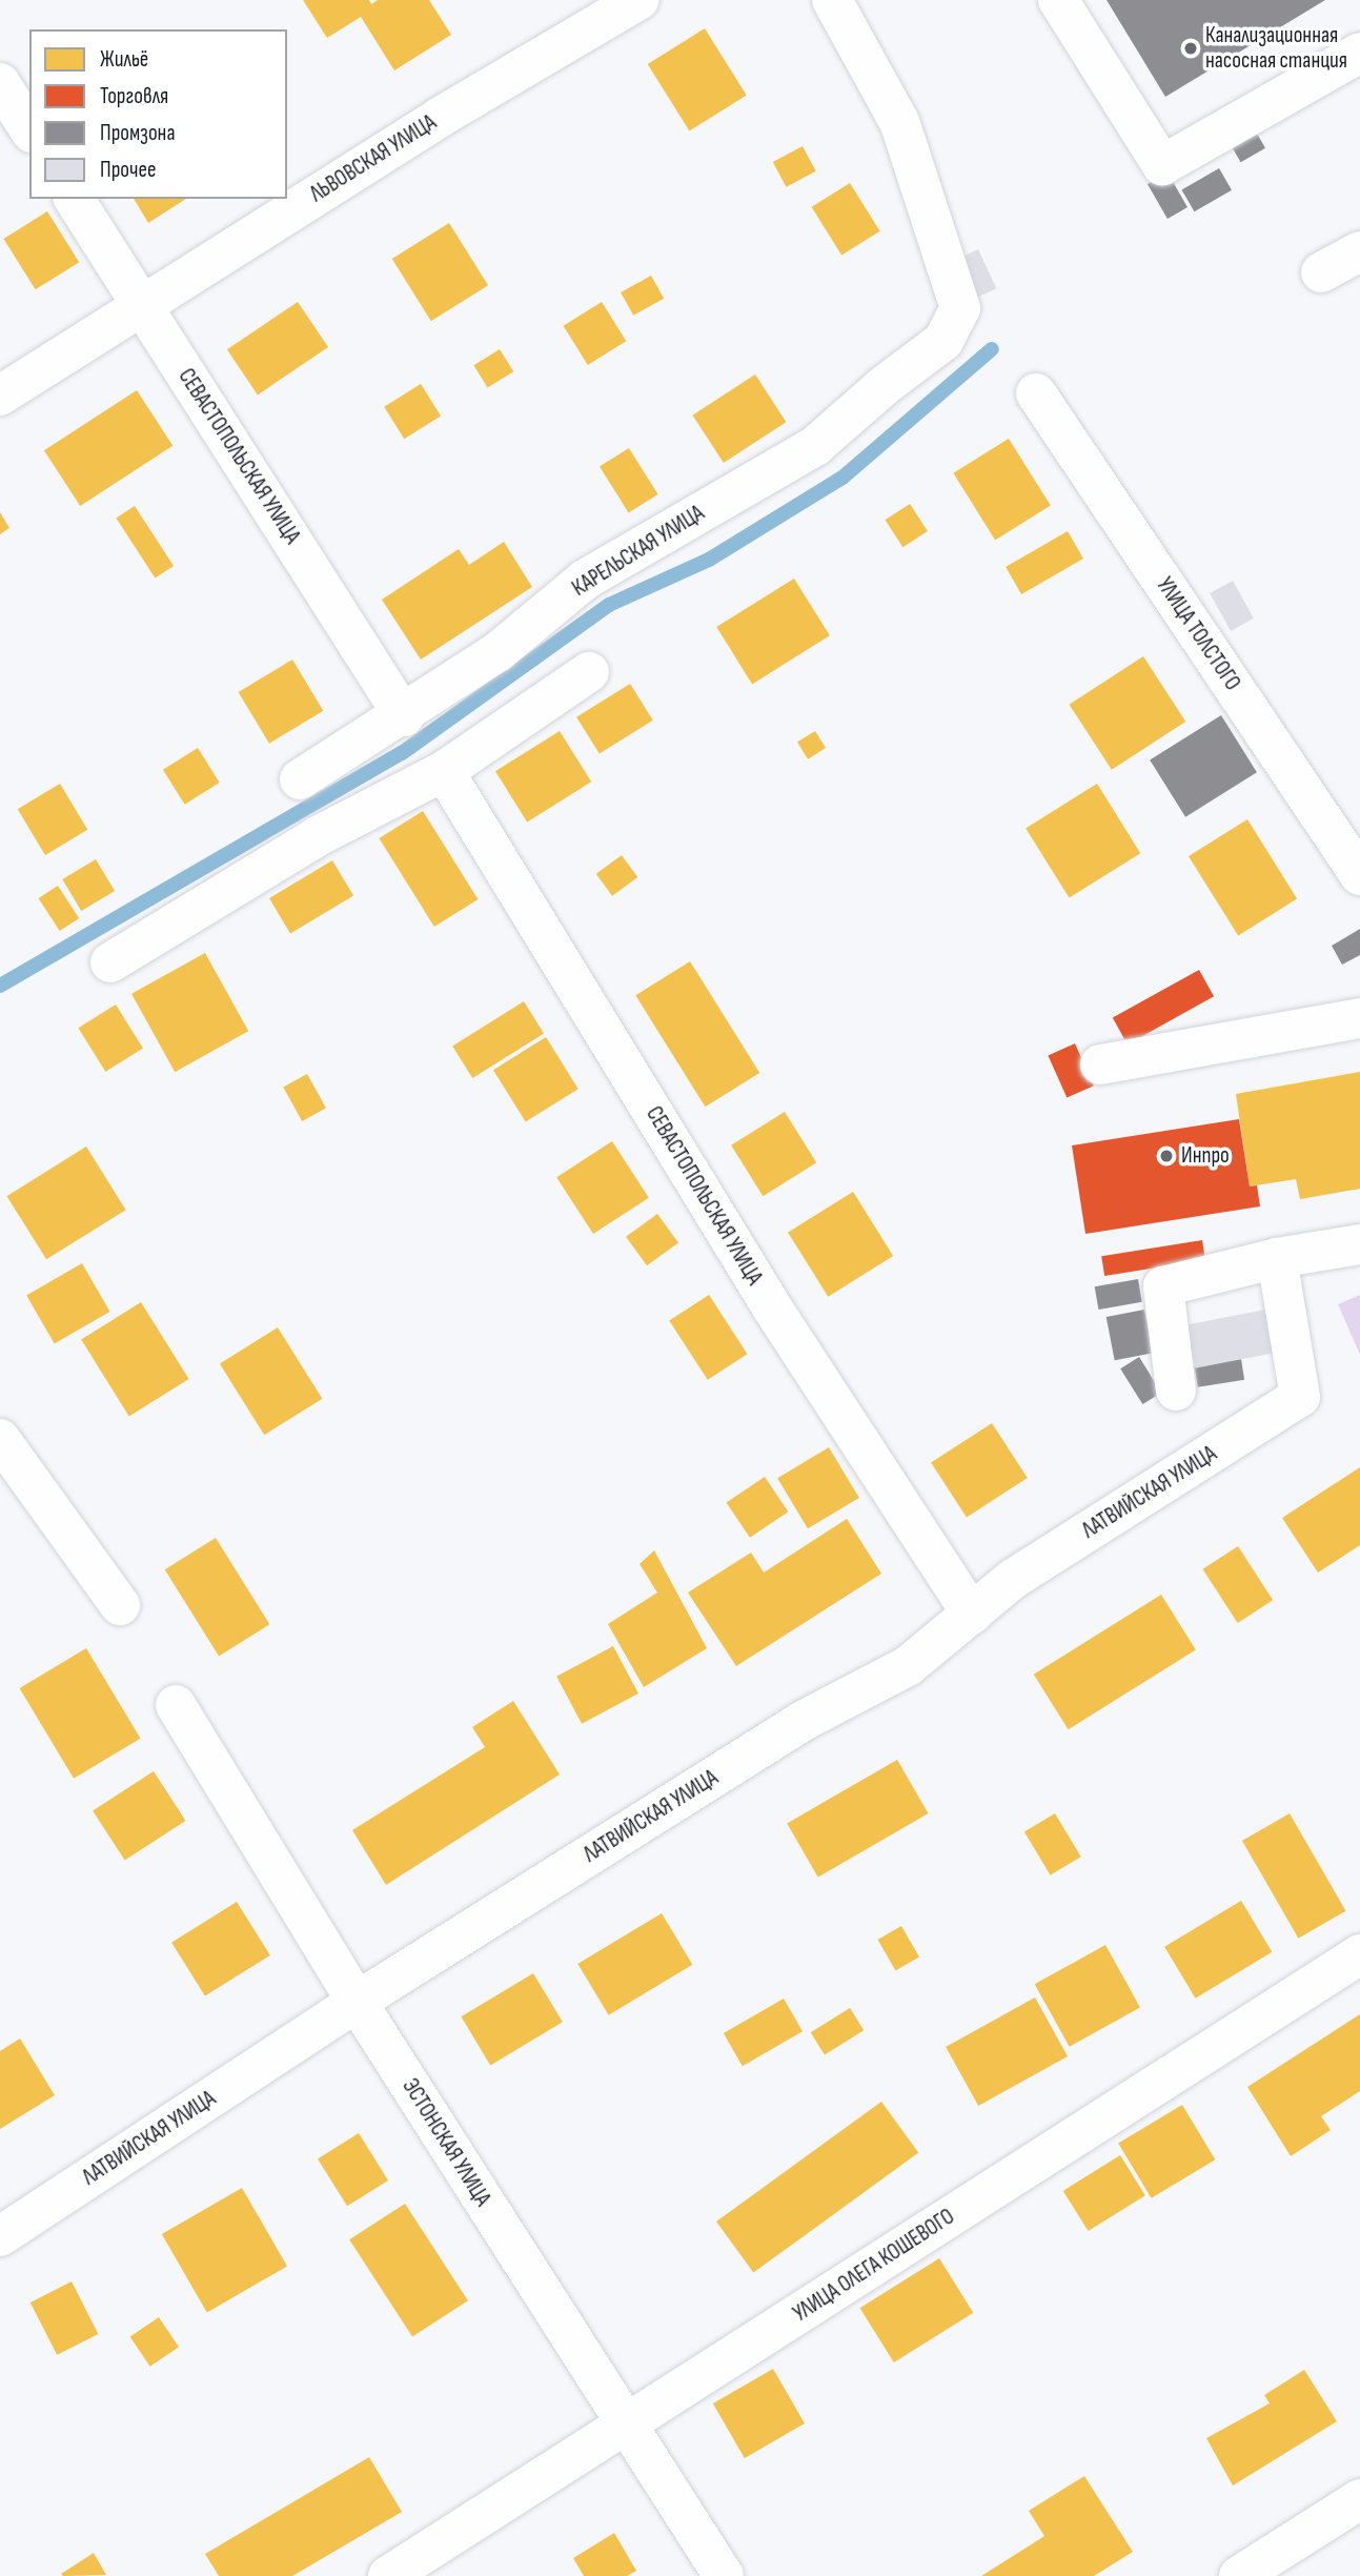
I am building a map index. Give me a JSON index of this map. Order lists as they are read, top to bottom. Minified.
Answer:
{"streets":{"street":["ЛЬВОВСКАЯ УЛИЦА","СЕВАСТОПОЛЬСКАЯ УЛИЦА","КАРЕЛЬСКАЯ УЛИЦА","УЛИЦА ТОЛСТОГО","ЛАТВИЙСКАЯ УЛИЦА","ЭСТОНСКАЯ УЛИЦА","УЛИЦА ОЛЕГА КОШЕВОГО"]},"crossings":[["ЛЬВОВСКАЯ УЛИЦА","СЕВАСТОПОЛЬСКАЯ УЛИЦА"],["СЕВАСТОПОЛЬСКАЯ УЛИЦА","КАРЕЛЬСКАЯ УЛИЦА"],["СЕВАСТОПОЛЬСКАЯ УЛИЦА","ЛАТВИЙСКАЯ УЛИЦА"],["ЛАТВИЙСКАЯ УЛИЦА","ЭСТОНСКАЯ УЛИЦА"],["ЭСТОНСКАЯ УЛИЦА","УЛИЦА ОЛЕГА КОШЕВОГО"]],"places":["Канализационная насосная станция","Инпро"],"legend":["Жильё","Торговля","Промзона","Прочее"]}
